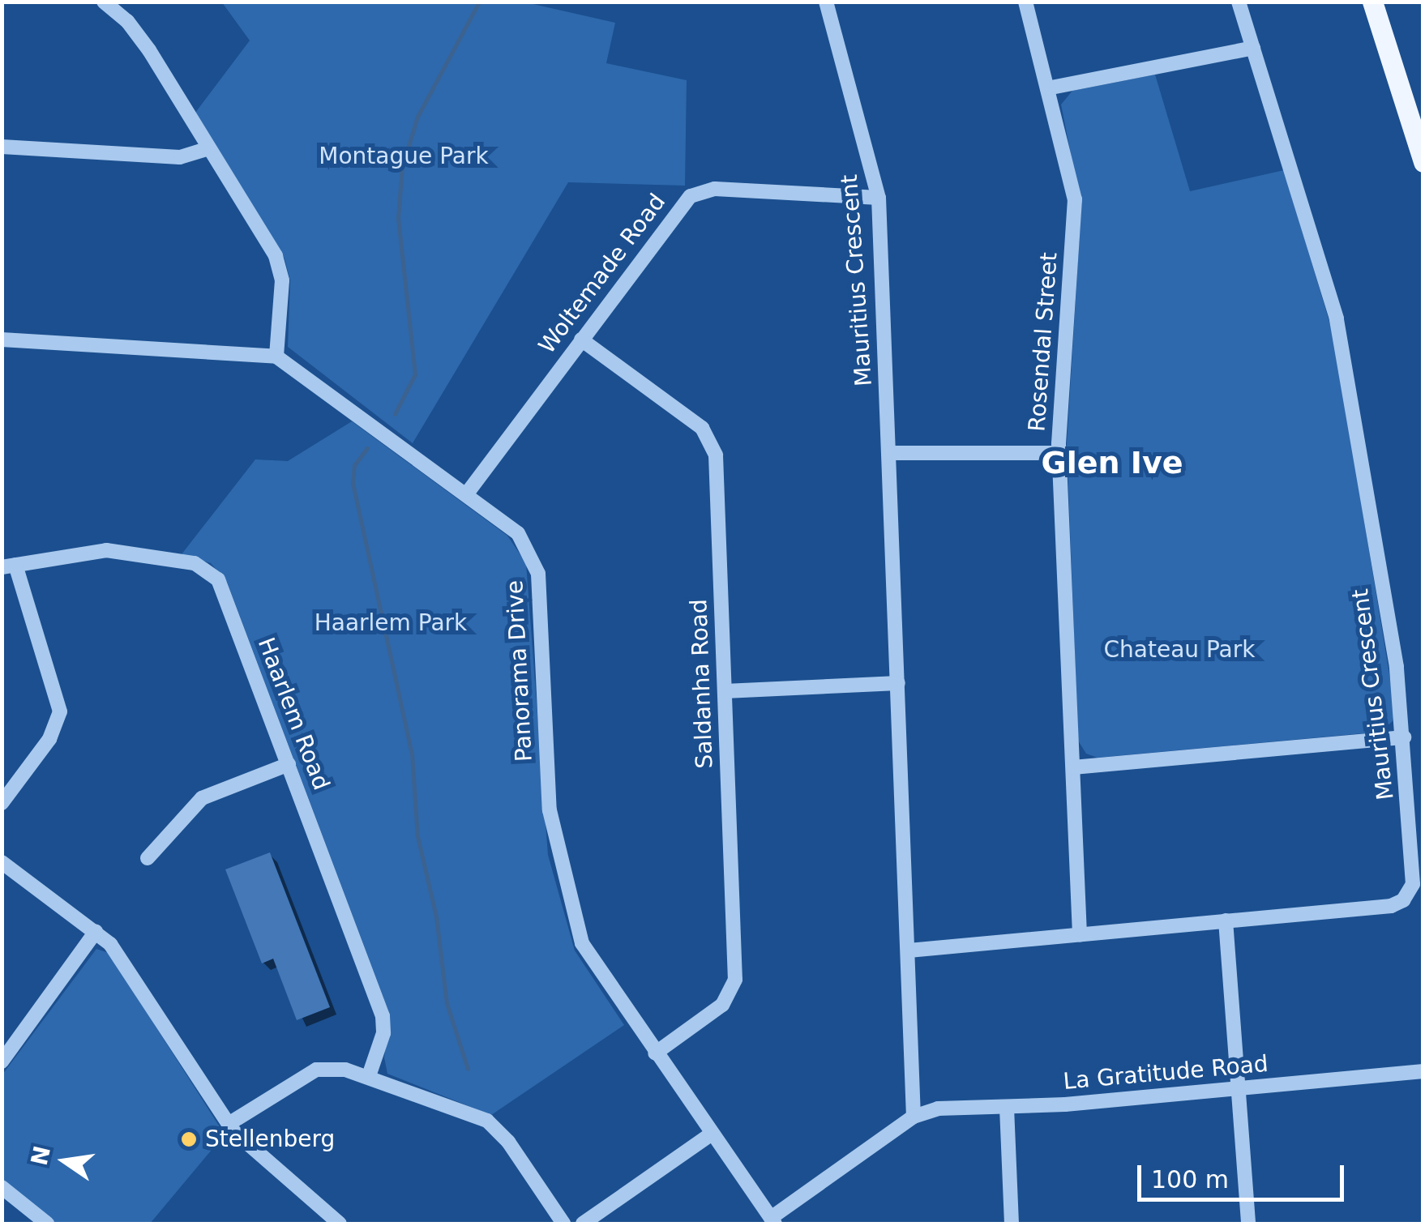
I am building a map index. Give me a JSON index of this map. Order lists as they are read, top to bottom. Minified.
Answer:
{"streets":{"street":["Woltemade Road","Mauritius Crescent","Rosendal Street","Panorama Drive","Saldanha Road","Haarlem Road","La Gratitude Road"]},"crossings":[["Woltemade Road","Mauritius Crescent"],["Woltemade Road","Panorama Drive"],["Woltemade Road","Saldanha Road"],["Mauritius Crescent","Rosendal Street"],["Mauritius Crescent","La Gratitude Road"],["Panorama Drive","Saldanha Road"]],"districts":["Glen Ive"],"parks":["Montague Park","Haarlem Park","Chateau Park"],"places":["Stellenberg"],"scale_bar":"100 m","north":"left"}
